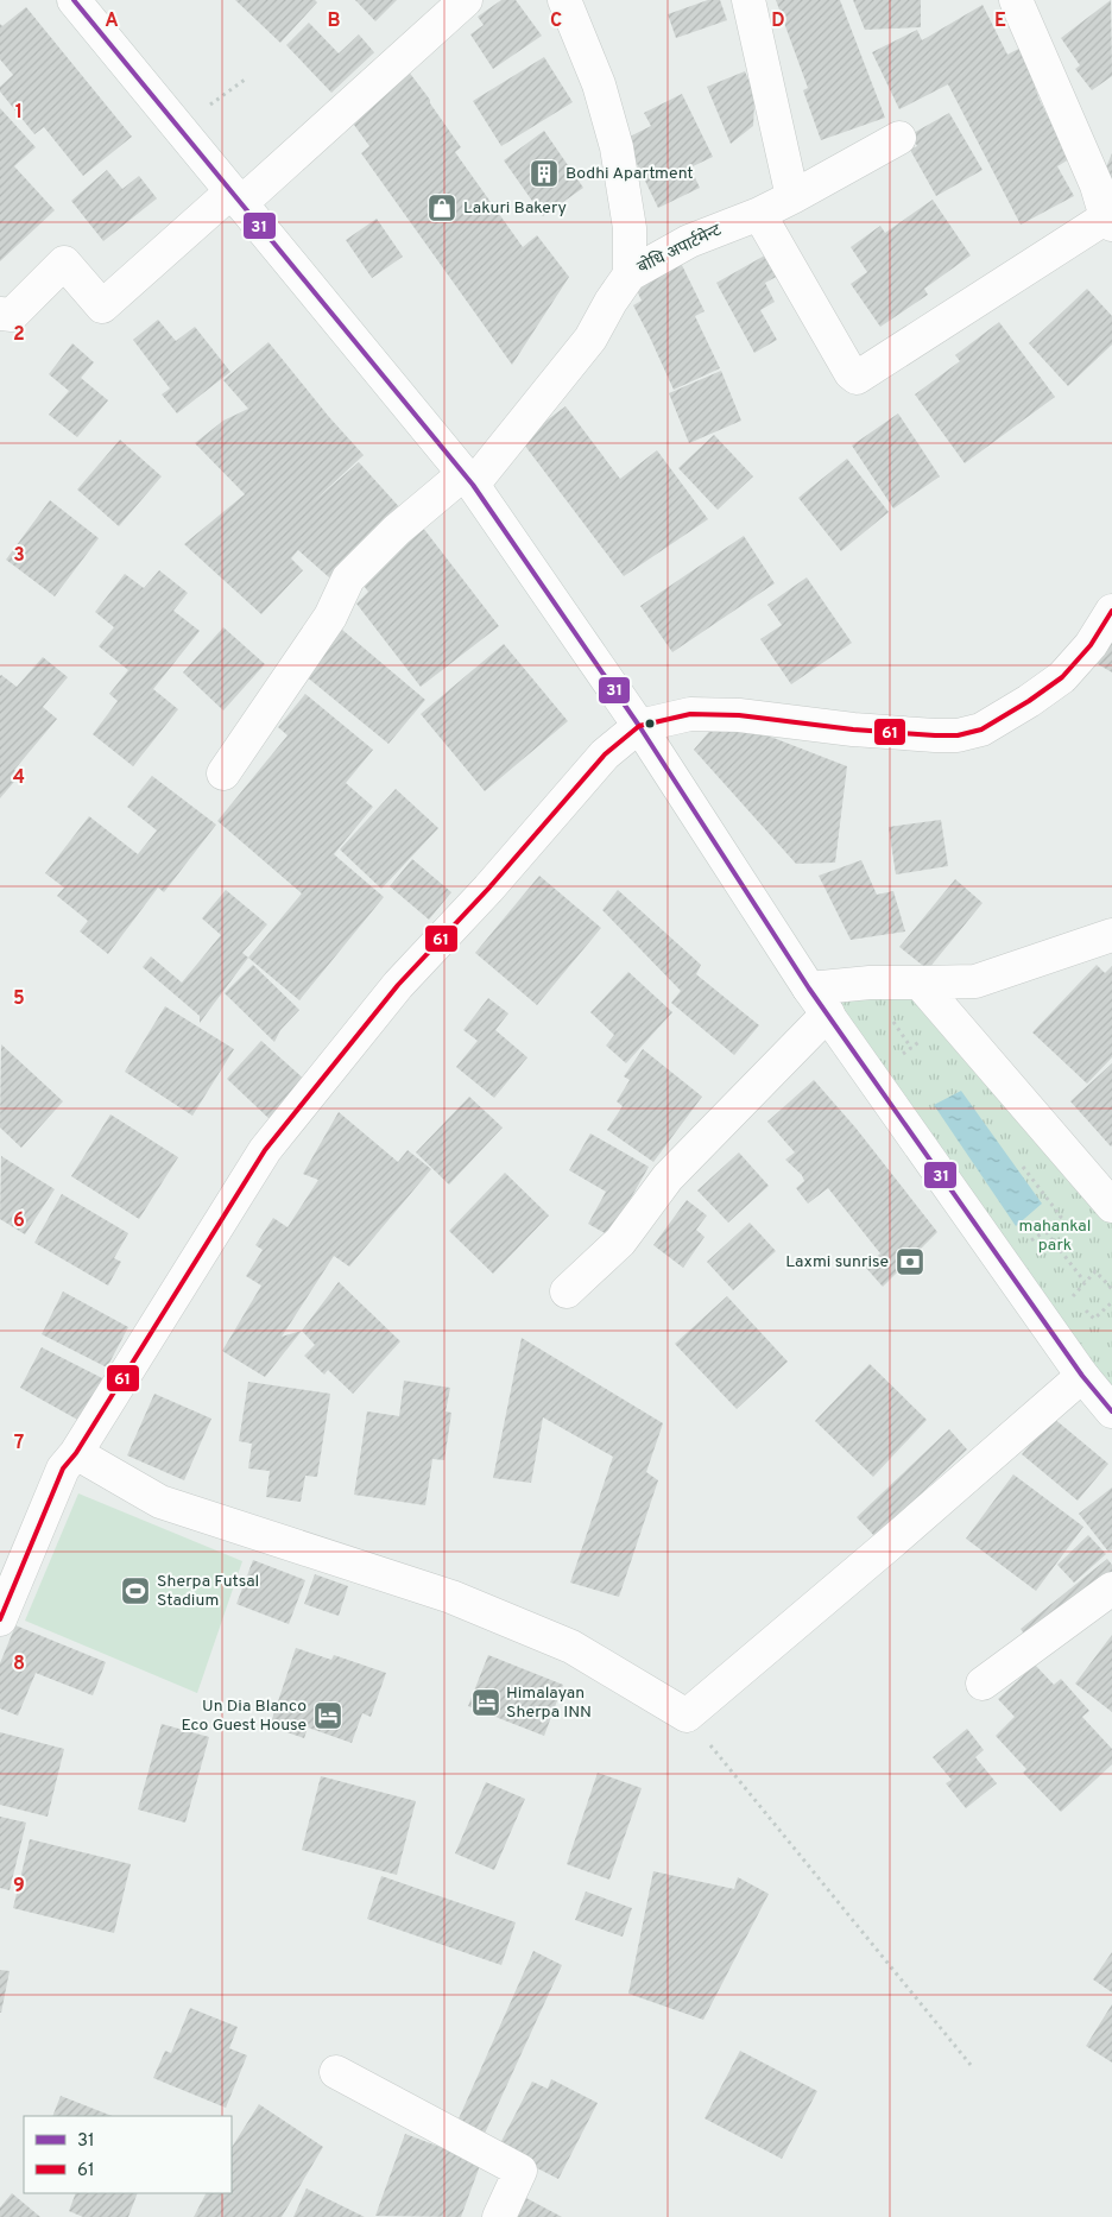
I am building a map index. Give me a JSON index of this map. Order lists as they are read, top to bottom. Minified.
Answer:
{"streets":{"street":["बोधि अपार्टमेन्ट"]},"parks":["mahankal park"],"places":{"building":["Bodhi Apartment"],"shop":["Lakuri Bakery"],"bank":["Laxmi sunrise"],"sports":["Sherpa Futsal Stadium"],"hotel":["Himalayan Sherpa INN","Un Dia Blanco Eco Guest House"]},"lines":["transit line 31","transit line 61"],"legend":["31","61"],"grid":{"columns":["A","B","C","D","E"],"rows":["1","2","3","4","5","6","7","8","9"]}}
